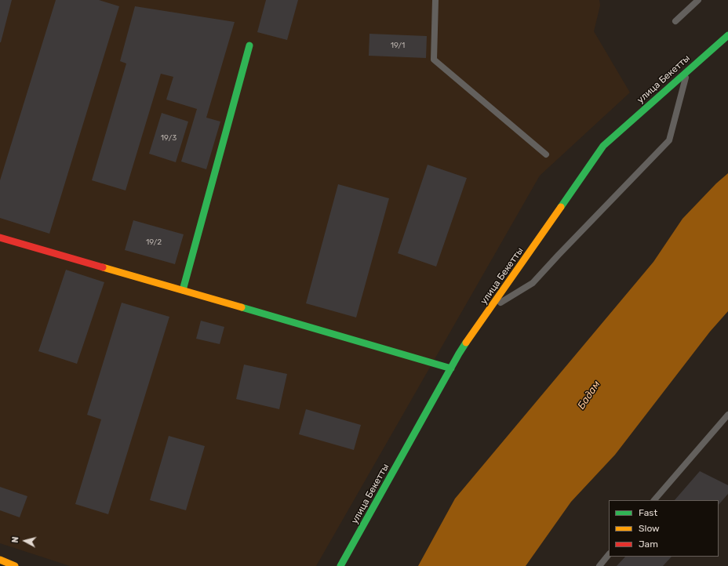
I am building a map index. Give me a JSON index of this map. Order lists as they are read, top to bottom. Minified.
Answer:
{"streets":{"street":["улица Бекетты"]},"water":["Бадам"],"house_numbers":["19/1","19/3","19/2"],"legend":["Fast","Slow","Jam"],"north":"left"}
